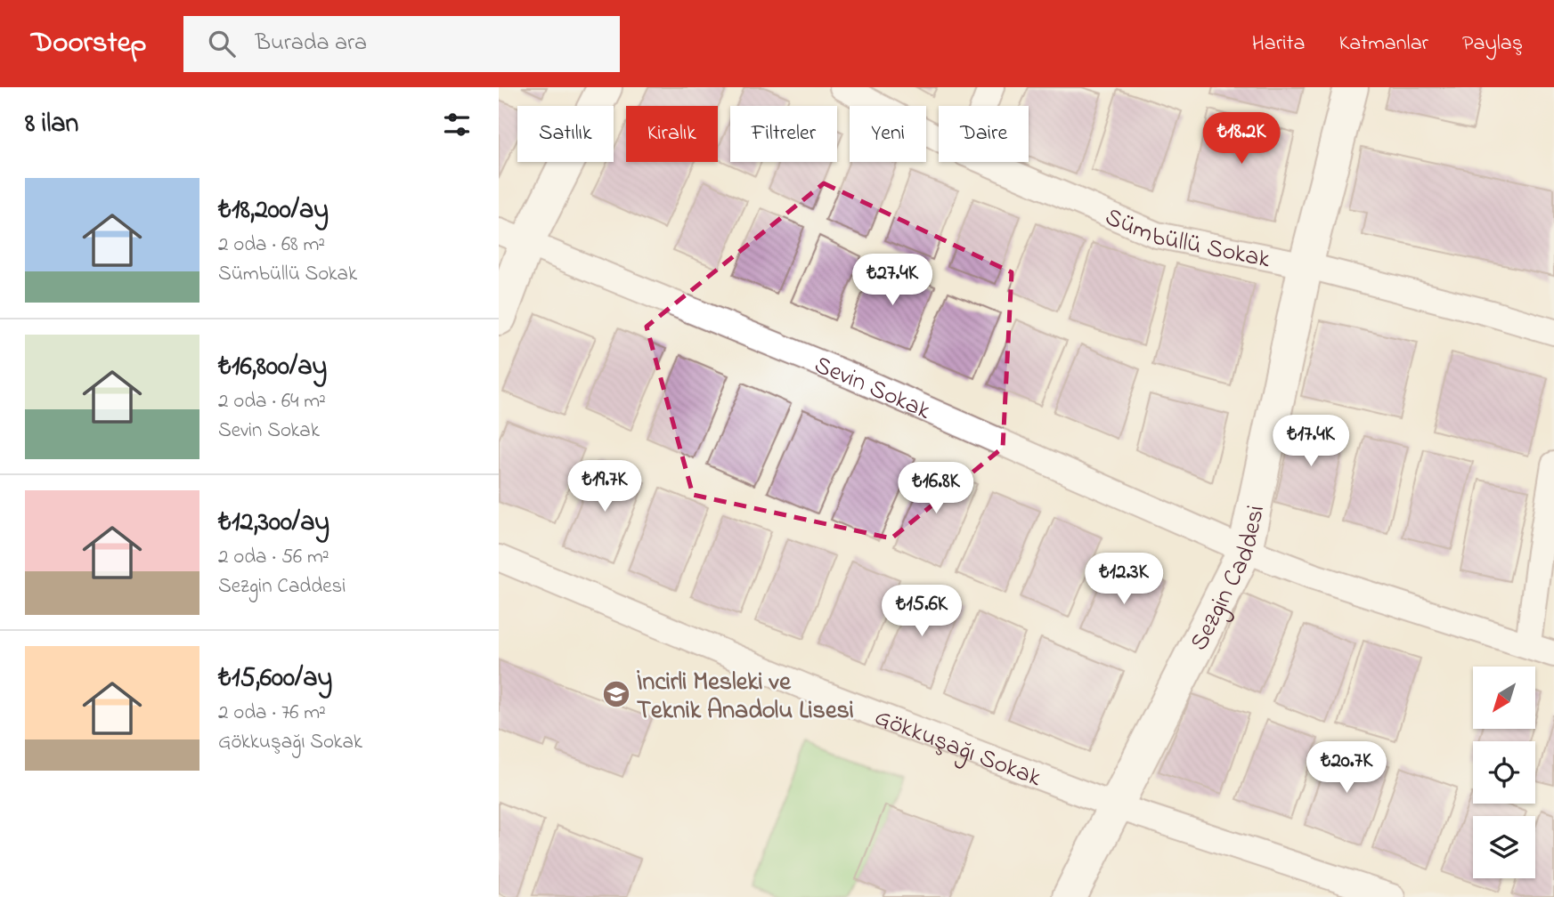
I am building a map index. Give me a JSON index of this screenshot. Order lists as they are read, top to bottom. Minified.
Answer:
{"streets":{"street":["Sümbüllü Sokak","Sevin Sokak","Sezgin Caddesi","Gökkuşağı Sokak"]},"crossings":[["Sümbüllü Sokak","Sezgin Caddesi"],["Sevin Sokak","Sezgin Caddesi"],["Sezgin Caddesi","Gökkuşağı Sokak"]],"places":{"school or university":["İncirli Mesleki ve Teknik Anadolu Lisesi"]},"north":"bottom left","page":{"header":"Doorstep","search":"Burada ara","nav":["Harita","Katmanlar","Paylaş"],"heading":"8 ilan","chip":["Satılık","Kiralık","Filtreler","Yeni","Daire"],"price":["₺18.2K","₺27.4K","₺17.4K","₺19.7K","₺16.8K","₺12.3K","₺15.6K","₺20.7K"],"list":[{"name":"₺18,200/ay","note":"2 oda · 68 m² · Sümbüllü Sokak"},{"name":"₺16,800/ay","note":"2 oda · 64 m² · Sevin Sokak"},{"name":"₺12,300/ay","note":"2 oda · 56 m² · Sezgin Caddesi"},{"name":"₺15,600/ay","note":"2 oda · 76 m² · Gökkuşağı Sokak"}]}}
